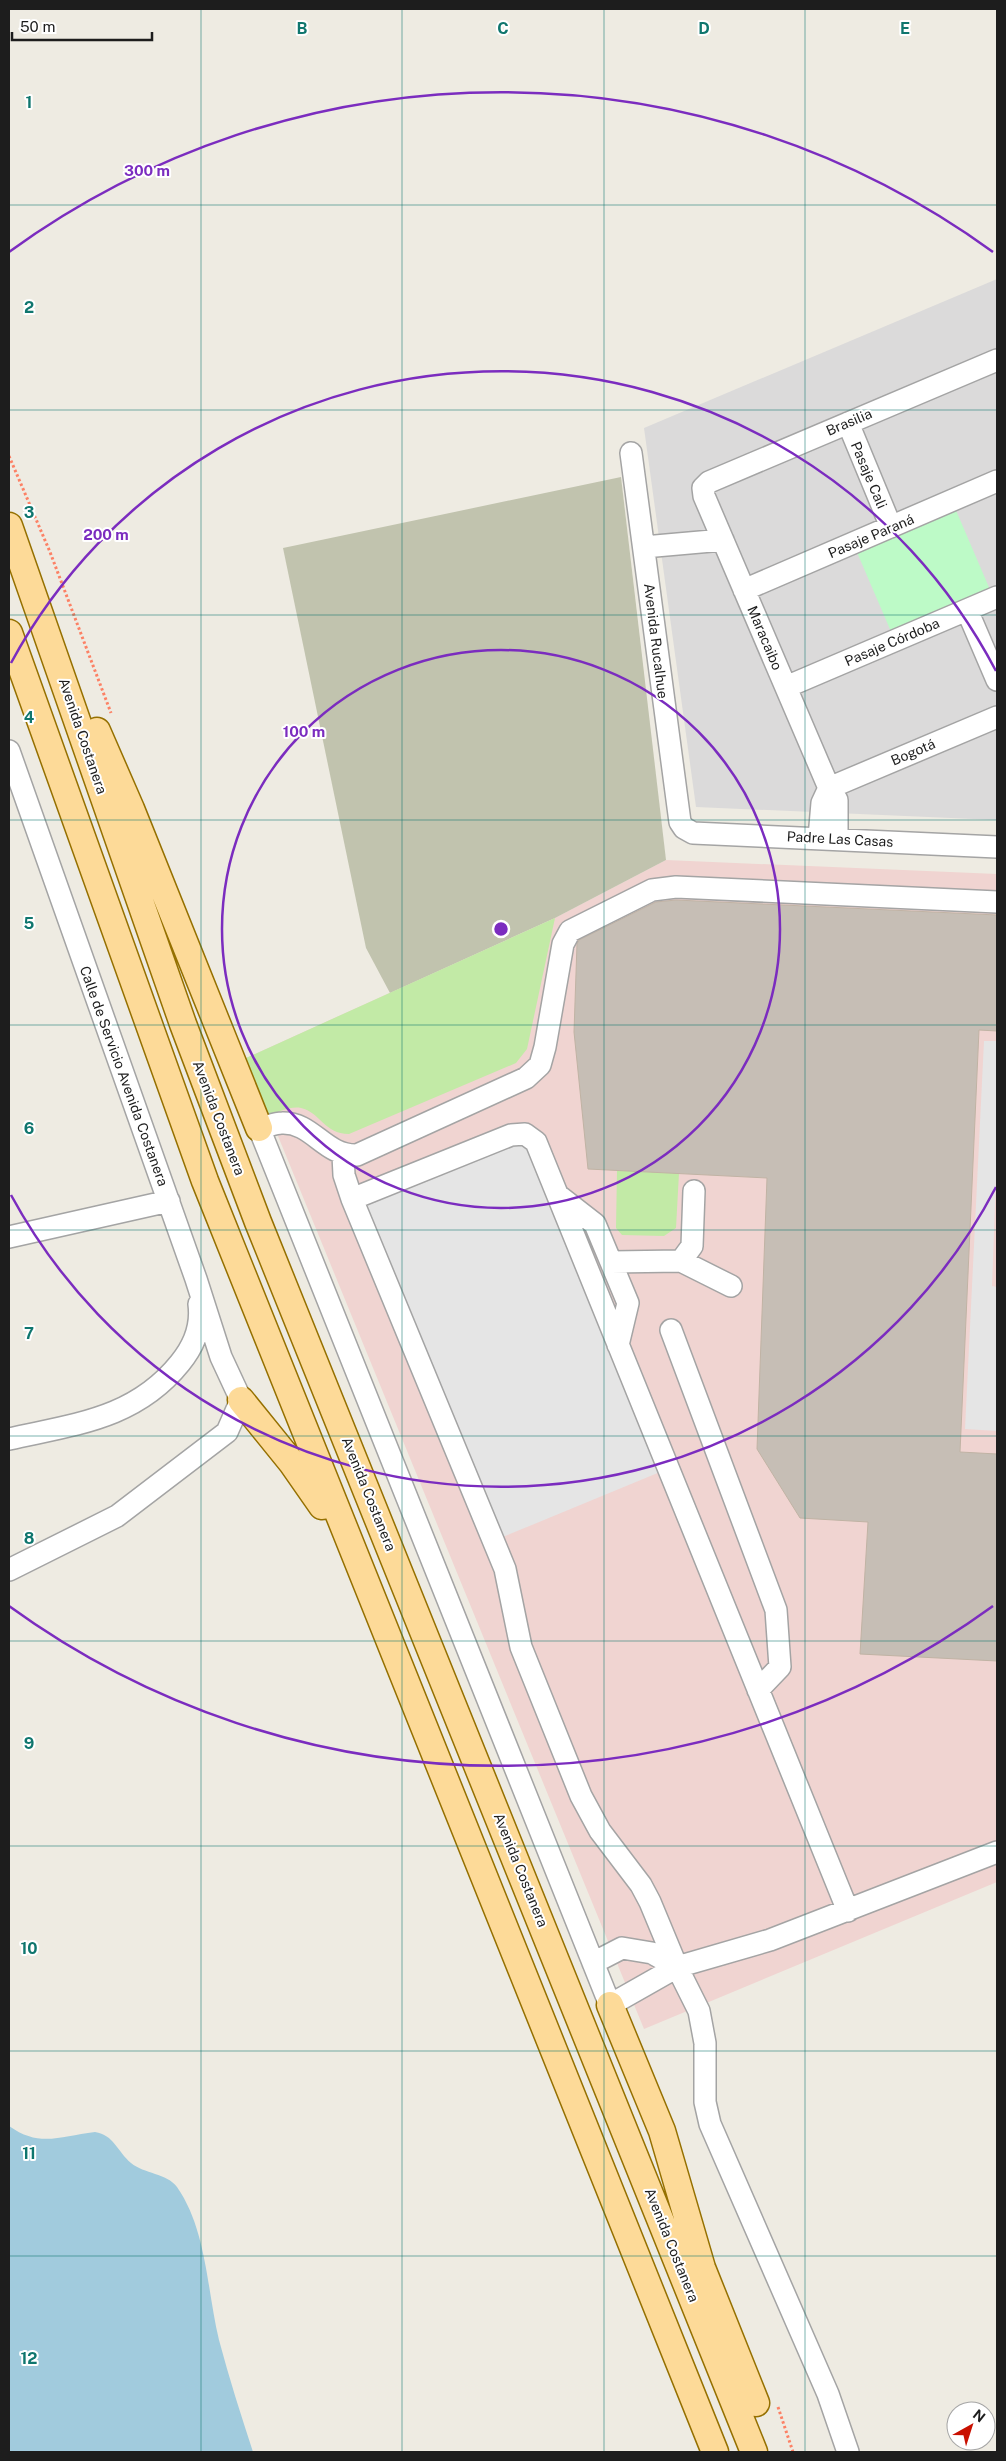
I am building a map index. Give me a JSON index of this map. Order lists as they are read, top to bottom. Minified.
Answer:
{"streets":{"main road":["Avenida Costanera"],"street":["Brasilia","Pasaje Cali","Pasaje Paraná","Maracaibo","Avenida Rucalhue","Pasaje Córdoba","Bogotá","Padre Las Casas","Calle de Servicio Avenida Costanera"]},"crossings":[["Brasilia","Pasaje Cali"],["Brasilia","Maracaibo"],["Pasaje Cali","Pasaje Paraná"],["Pasaje Paraná","Maracaibo"],["Maracaibo","Pasaje Córdoba"],["Maracaibo","Bogotá"],["Avenida Rucalhue","Padre Las Casas"]],"scale_bar":"50 m","north":"top right","grid":{"columns":["B","C","D","E"],"rows":["1","2","3","4","5","6","7","8","9","10","11","12"]},"rings":["300 m","200 m","100 m"]}
